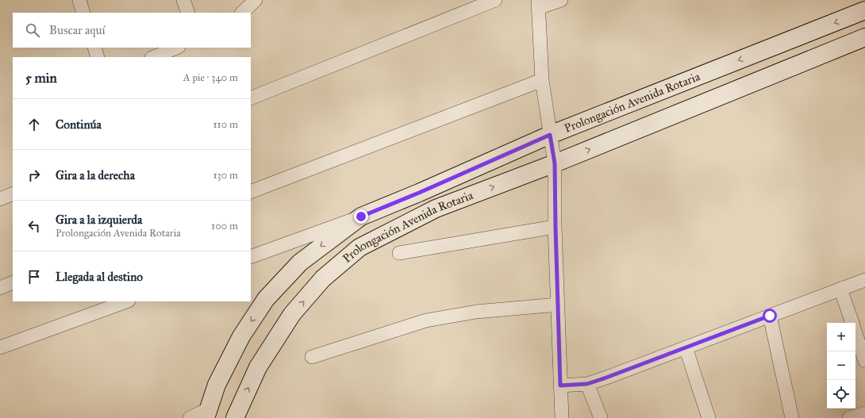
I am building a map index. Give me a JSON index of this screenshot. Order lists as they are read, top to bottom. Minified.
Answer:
{"streets":{"main road":["Prolongación Avenida Rotaria"]},"page":{"search":"Buscar aquí","heading":["5 min","A pie · 340 m"],"list":[["Continúa","110 m"],["Gira a la derecha","130 m"],["Gira a la izquierda","Prolongación Avenida Rotaria","100 m"],"Llegada al destino"],"map_buttons":["+","−"]}}
